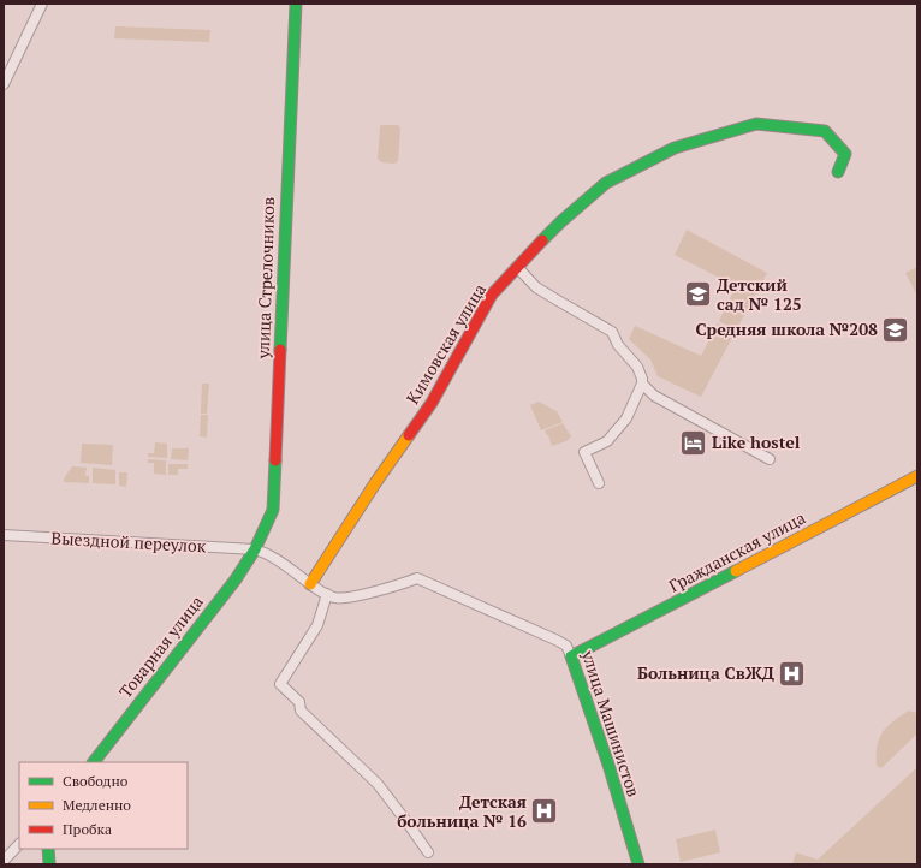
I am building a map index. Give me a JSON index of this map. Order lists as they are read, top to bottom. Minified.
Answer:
{"streets":{"street":["улица Стрелочников","Кимовская улица","Выездной переулок","Гражданская улица","Товарная улица","улица Машинистов"]},"crossings":[["улица Стрелочников","Выездной переулок"],["улица Стрелочников","Товарная улица"],["улица Стрелочников","улица Машинистов"],["Кимовская улица","улица Машинистов"],["Выездной переулок","Товарная улица"],["Выездной переулок","улица Машинистов"],["Гражданская улица","улица Машинистов"],["Товарная улица","улица Машинистов"]],"places":{"school or university":["Детский сад № 125","Средняя школа №208"],"hotel":["Like hostel"],"hospital":["Больница СвЖД","Детская больница № 16"]},"legend":["Свободно","Медленно","Пробка"]}
